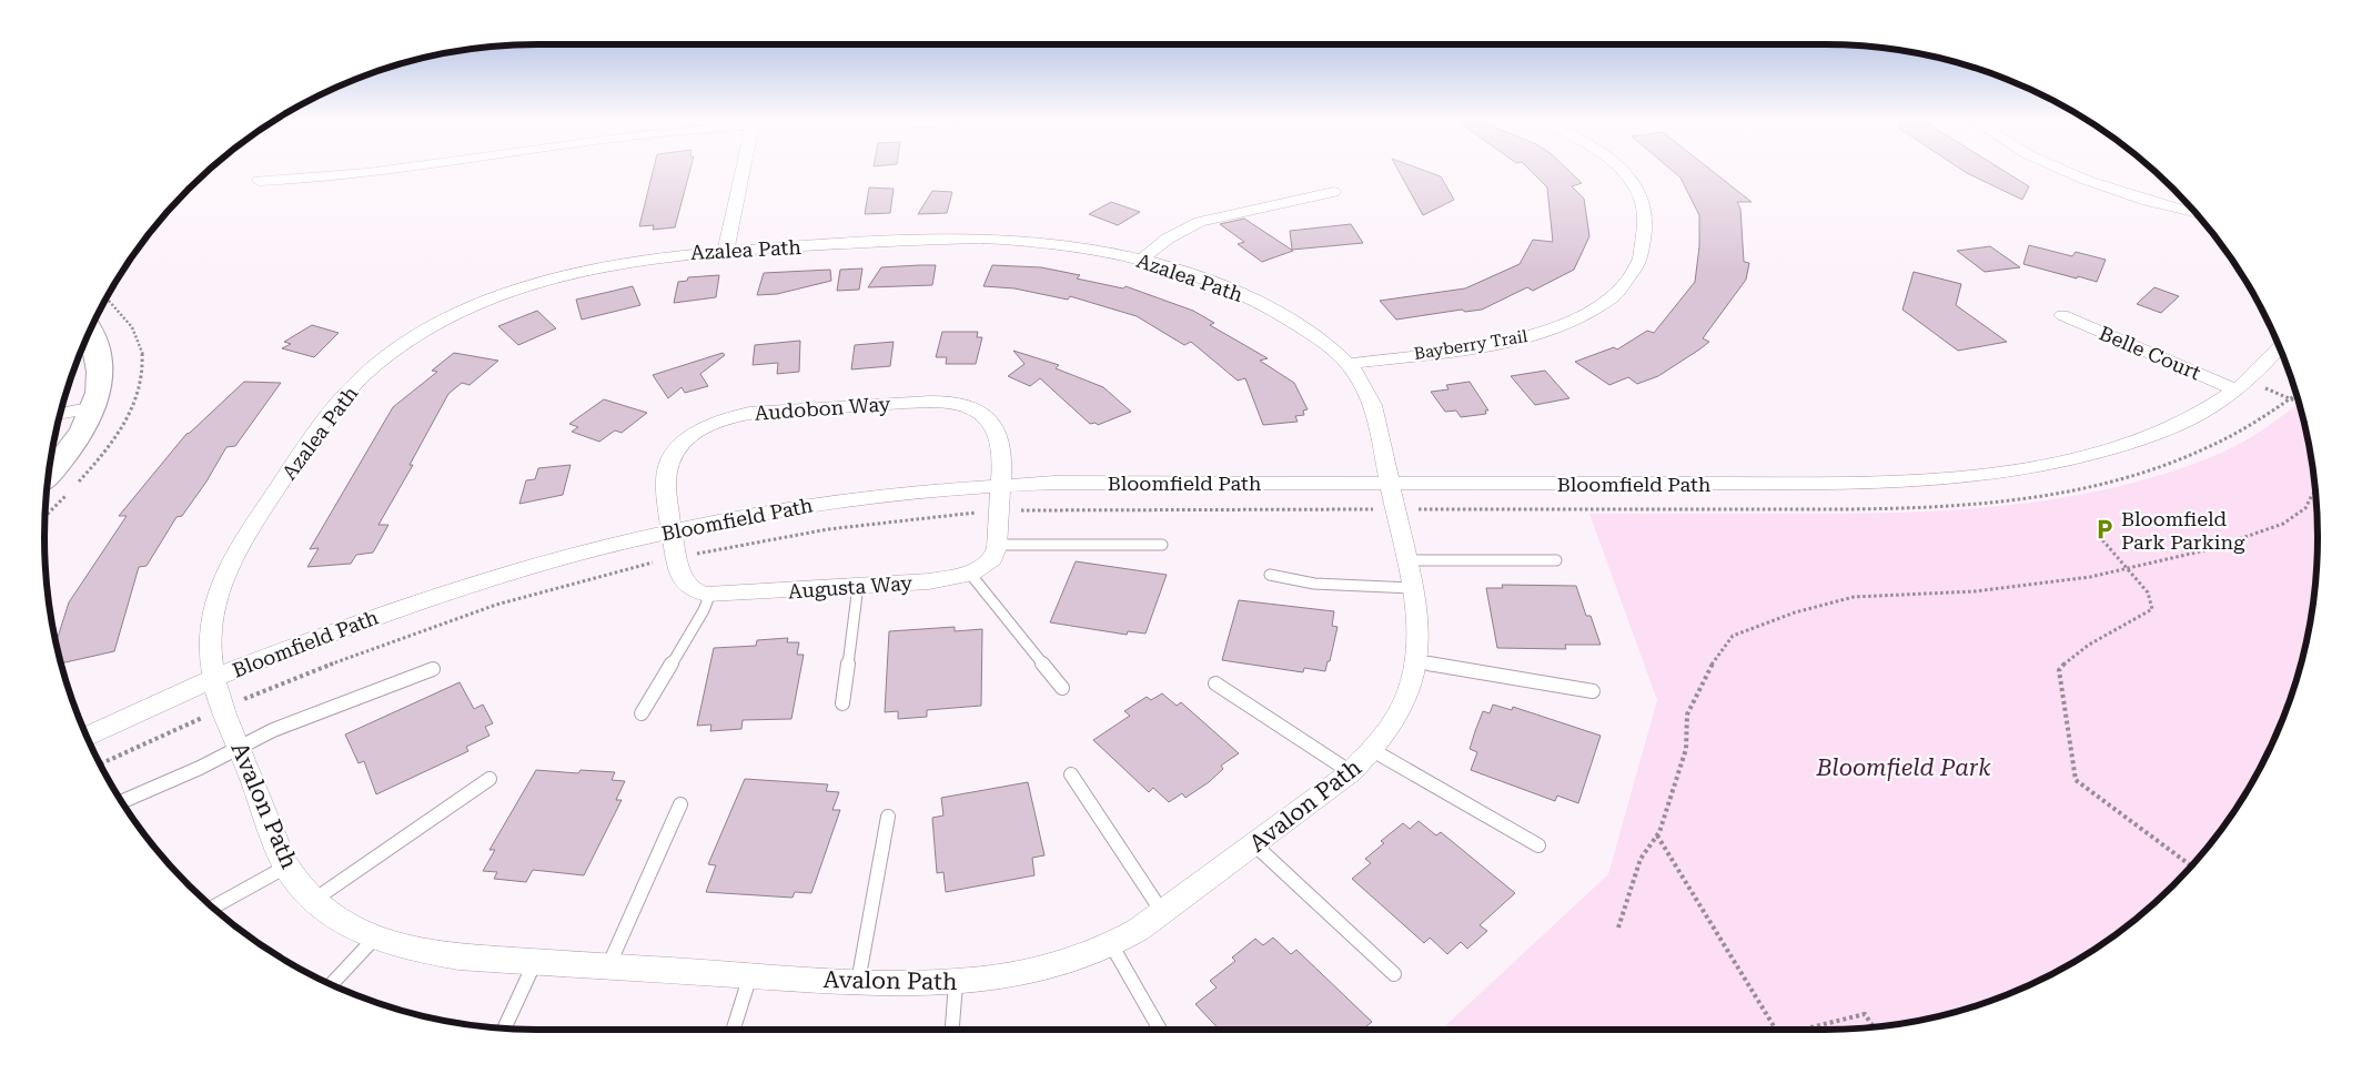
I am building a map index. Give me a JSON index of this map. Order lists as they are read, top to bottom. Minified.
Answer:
{"streets":{"street":["Azalea Path","Bayberry Trail","Belle Court","Audobon Way","Bloomfield Path","Augusta Way","Avalon Path"]},"crossings":[["Azalea Path","Bayberry Trail"],["Azalea Path","Bloomfield Path"],["Azalea Path","Avalon Path"],["Belle Court","Bloomfield Path"],["Audobon Way","Bloomfield Path"],["Bloomfield Path","Avalon Path"]],"parks":["Bloomfield Park"],"places":{"parking":["Bloomfield Park Parking"]}}
